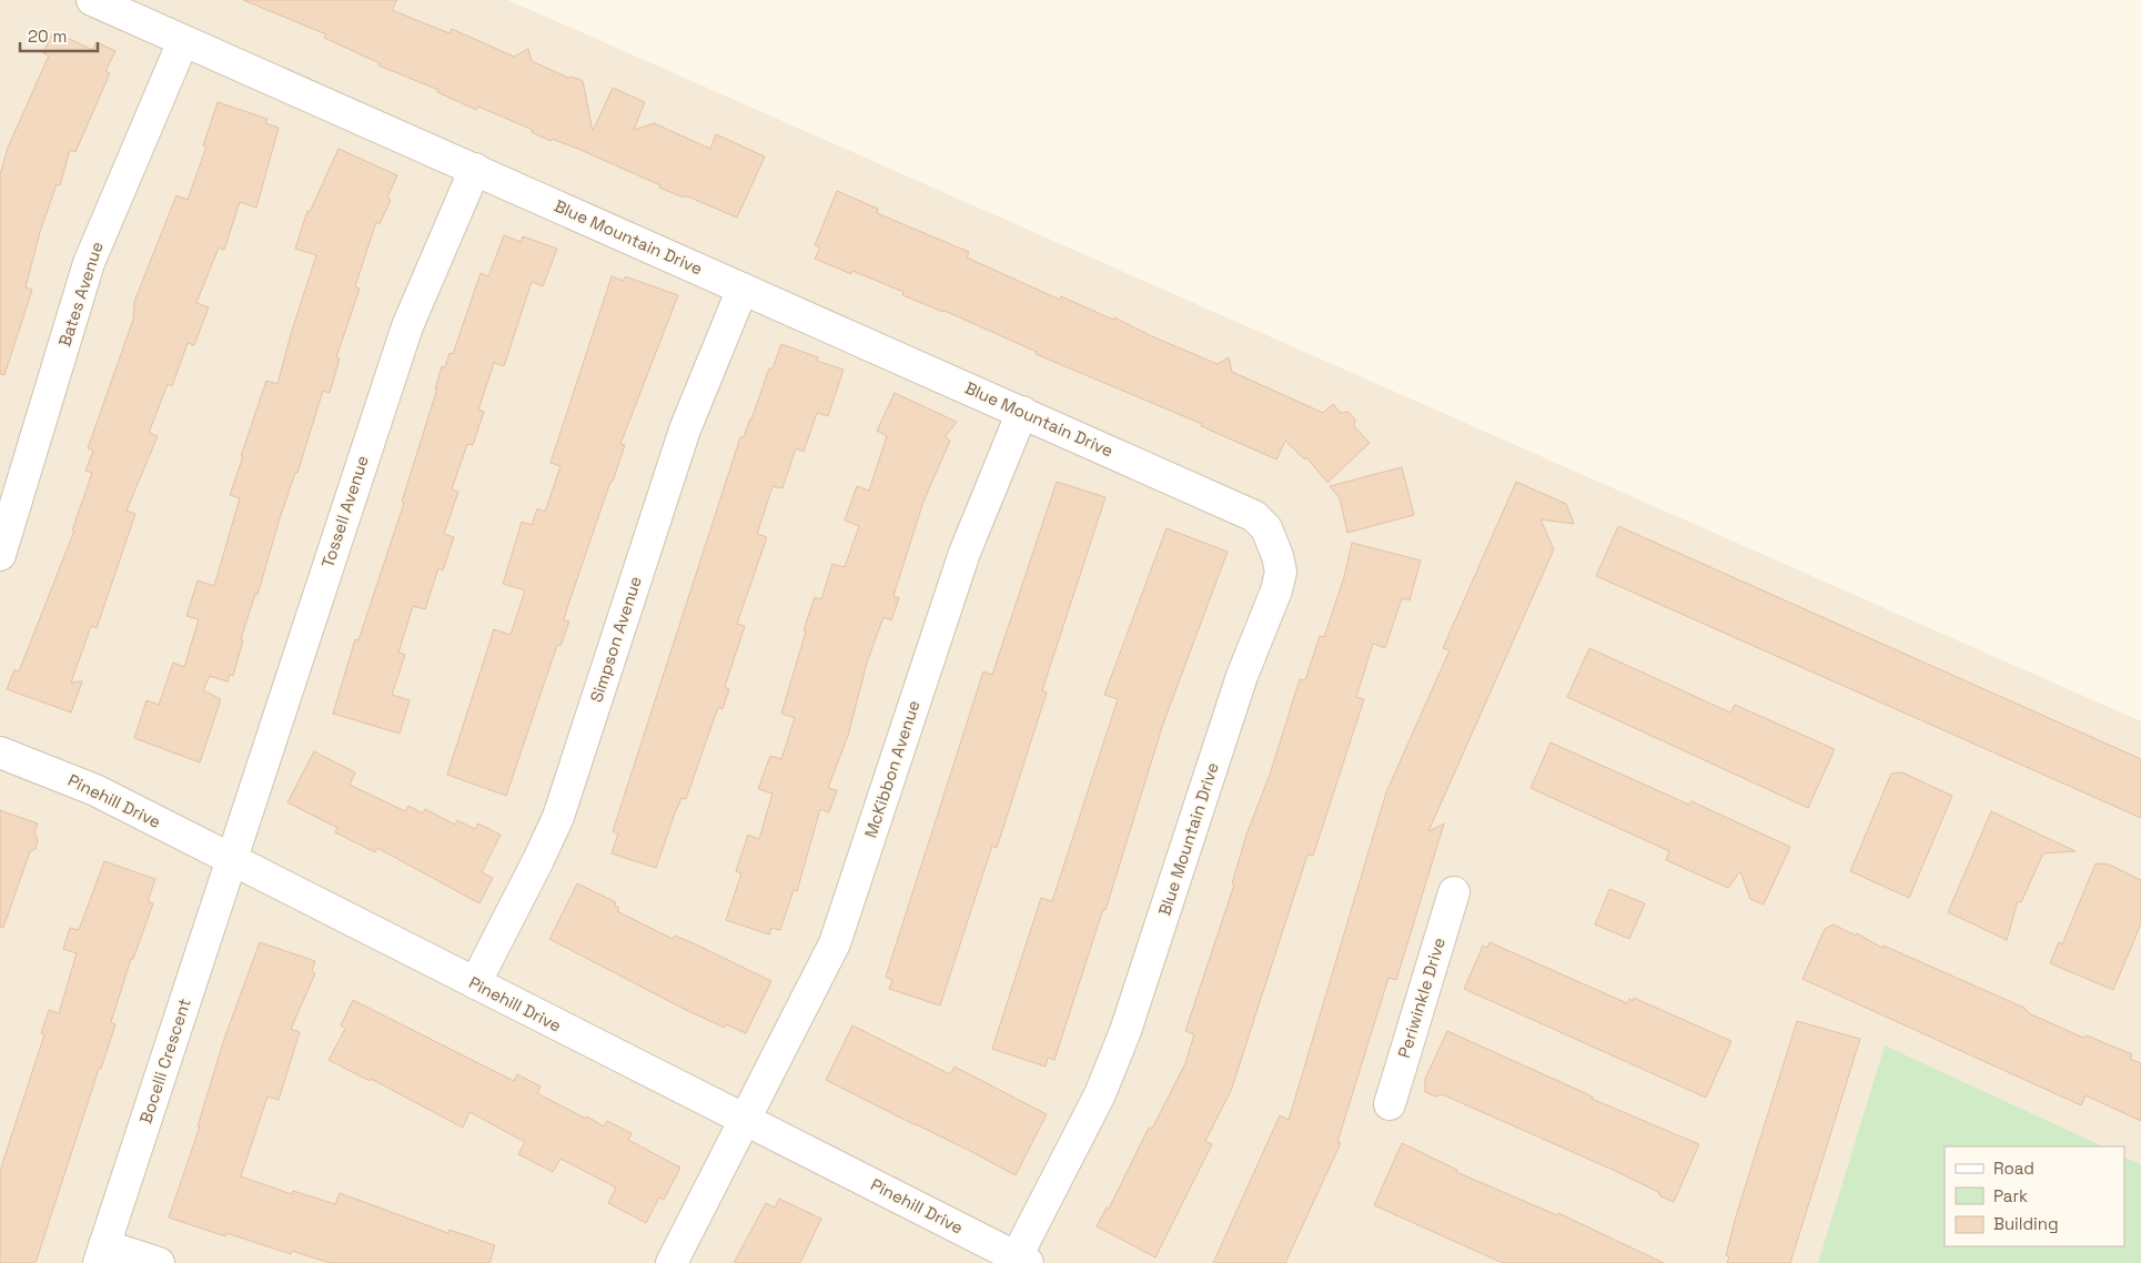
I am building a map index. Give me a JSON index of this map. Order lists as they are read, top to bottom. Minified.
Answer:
{"streets":{"street":["Blue Mountain Drive","Bates Avenue","Tossell Avenue","Simpson Avenue","McKibbon Avenue","Pinehill Drive","Periwinkle Drive","Bocelli Crescent"]},"crossings":[["Blue Mountain Drive","Bates Avenue"],["Blue Mountain Drive","Tossell Avenue"],["Blue Mountain Drive","Simpson Avenue"],["Blue Mountain Drive","McKibbon Avenue"],["Blue Mountain Drive","Pinehill Drive"],["Tossell Avenue","Pinehill Drive"],["Tossell Avenue","Bocelli Crescent"],["Simpson Avenue","Pinehill Drive"],["McKibbon Avenue","Pinehill Drive"],["Pinehill Drive","Bocelli Crescent"]],"legend":["Road","Park","Building"],"scale_bar":"20 m"}
